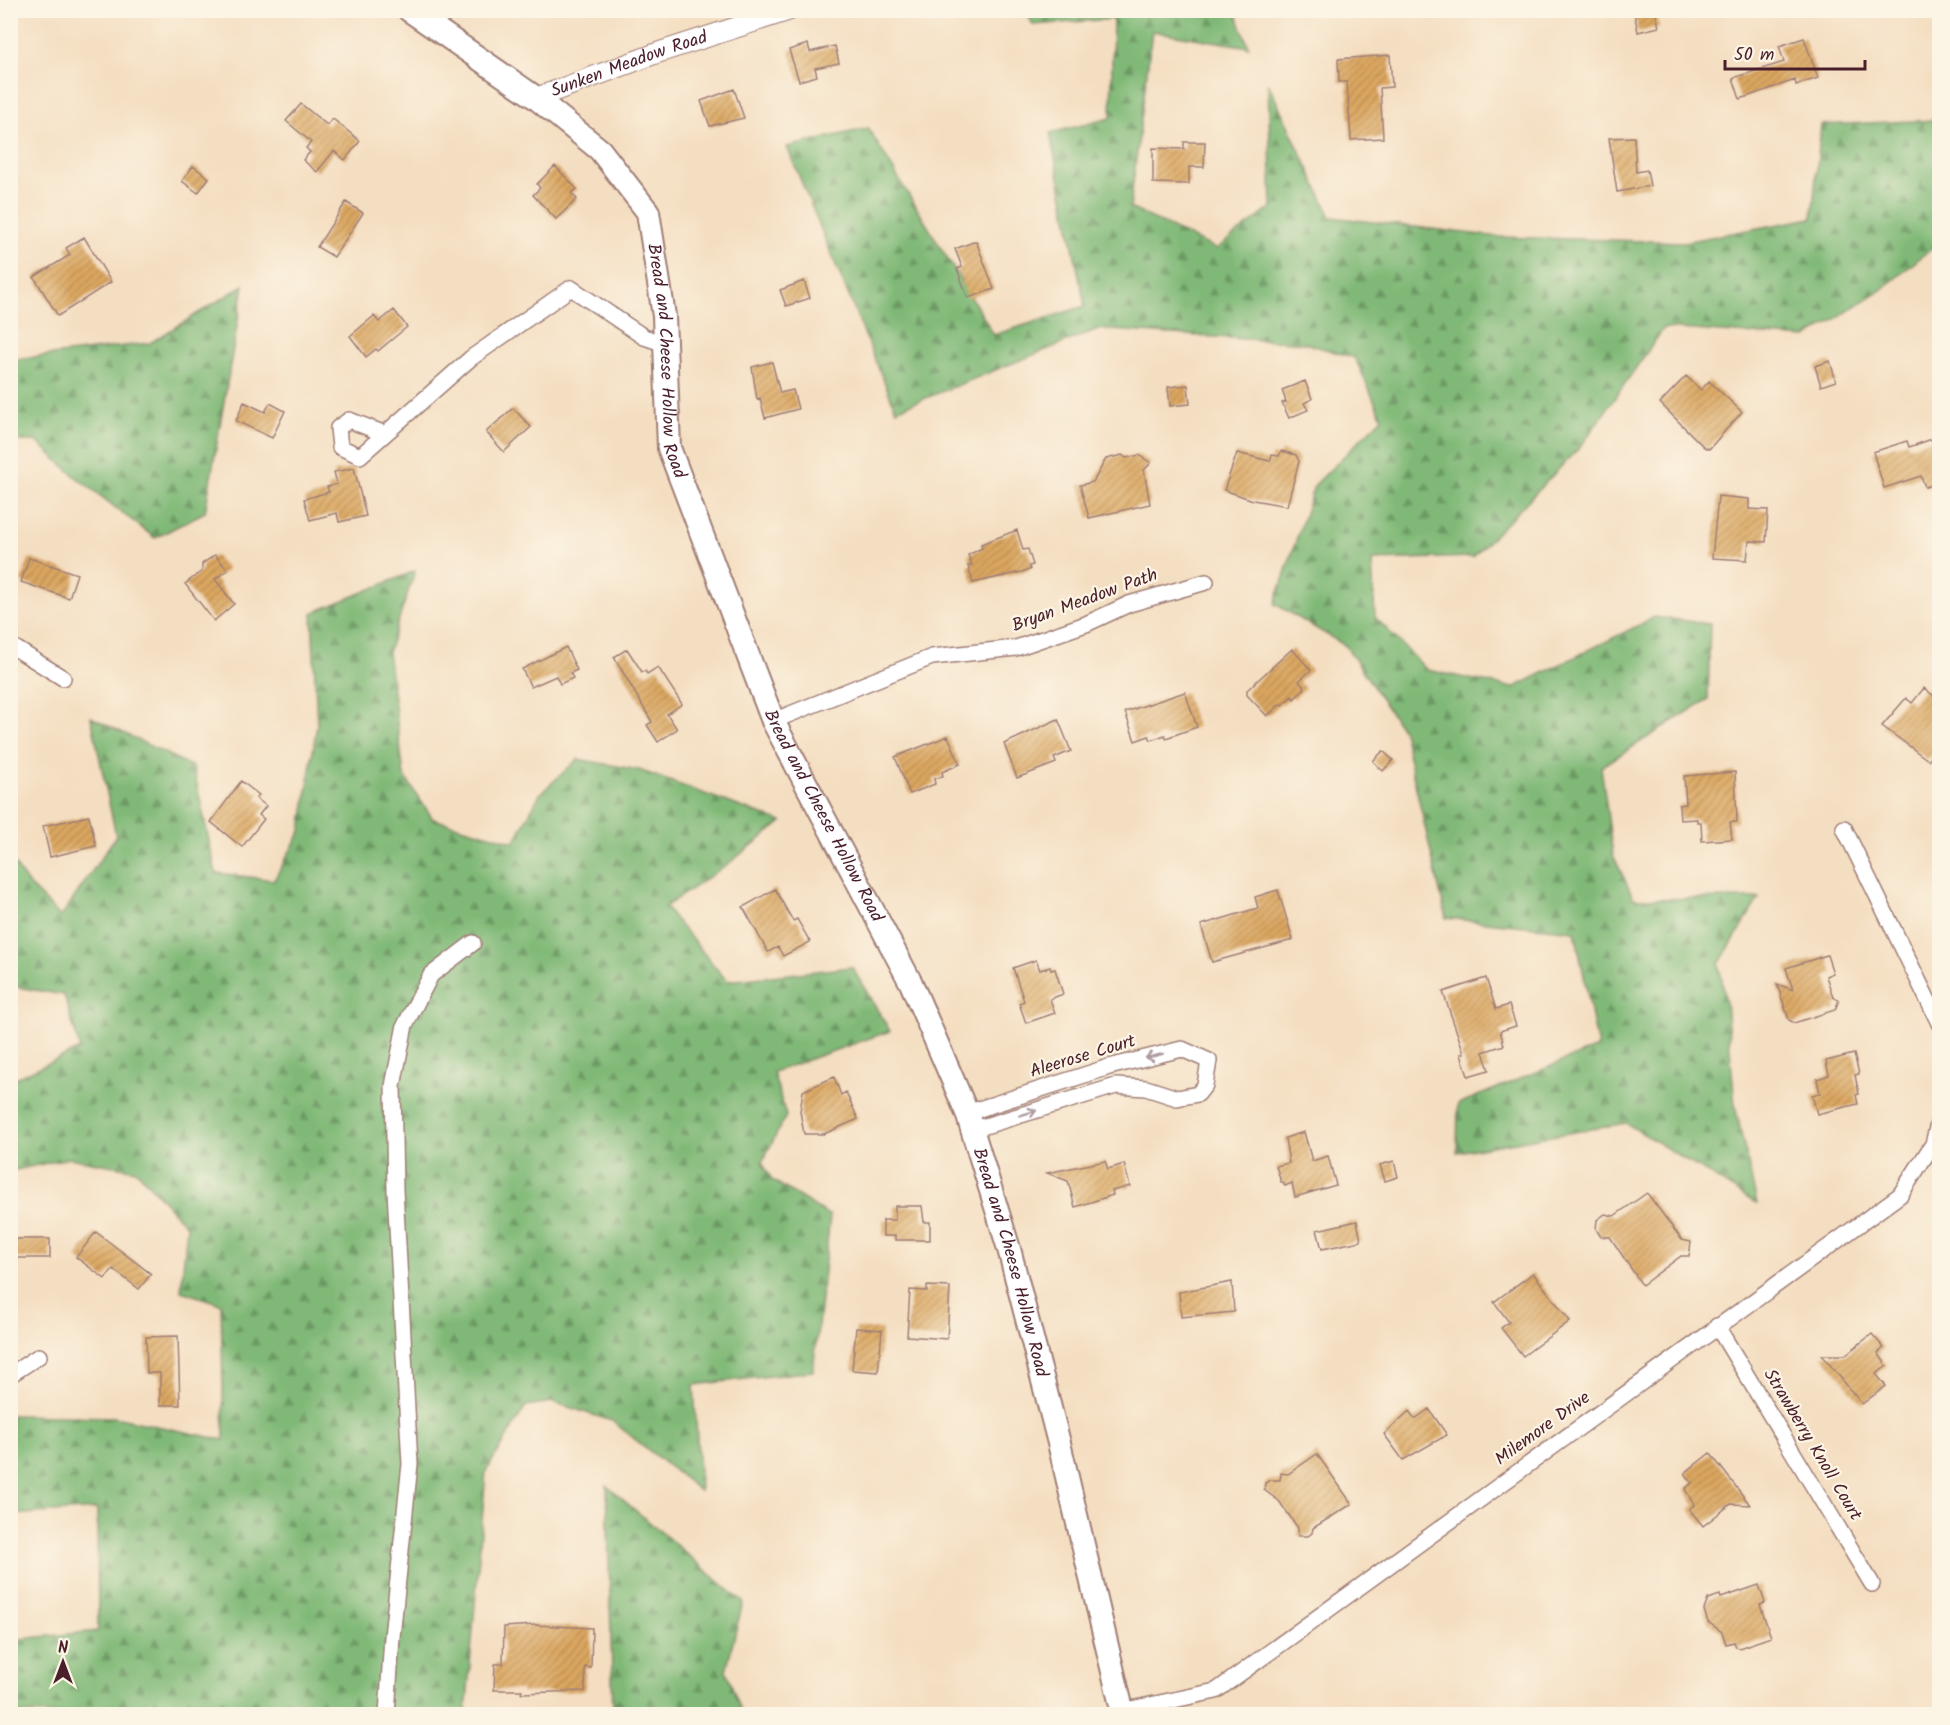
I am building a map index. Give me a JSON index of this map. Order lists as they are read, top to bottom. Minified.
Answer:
{"streets":{"main road":["Bread and Cheese Hollow Road"],"street":["Sunken Meadow Road","Bryan Meadow Path","Aleerose Court","Milemore Drive","Strawberry Knoll Court"]},"crossings":[["Sunken Meadow Road","Bread and Cheese Hollow Road"],["Bread and Cheese Hollow Road","Bryan Meadow Path"],["Bread and Cheese Hollow Road","Aleerose Court"],["Bread and Cheese Hollow Road","Milemore Drive"],["Milemore Drive","Strawberry Knoll Court"]],"scale_bar":"50 m","north":"top"}
